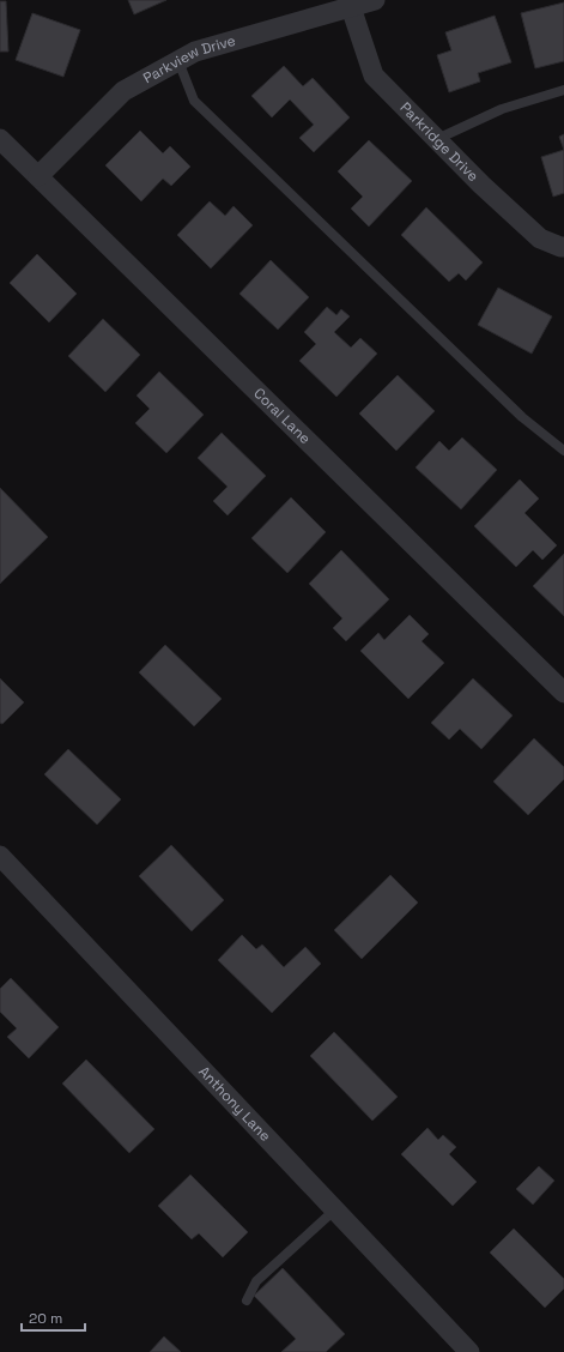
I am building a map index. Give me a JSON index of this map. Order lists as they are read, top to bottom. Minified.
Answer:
{"streets":{"street":["Parkview Drive","Parkridge Drive","Coral Lane","Anthony Lane"]},"crossings":[["Parkview Drive","Parkridge Drive"],["Parkview Drive","Coral Lane"]],"scale_bar":"20 m"}
